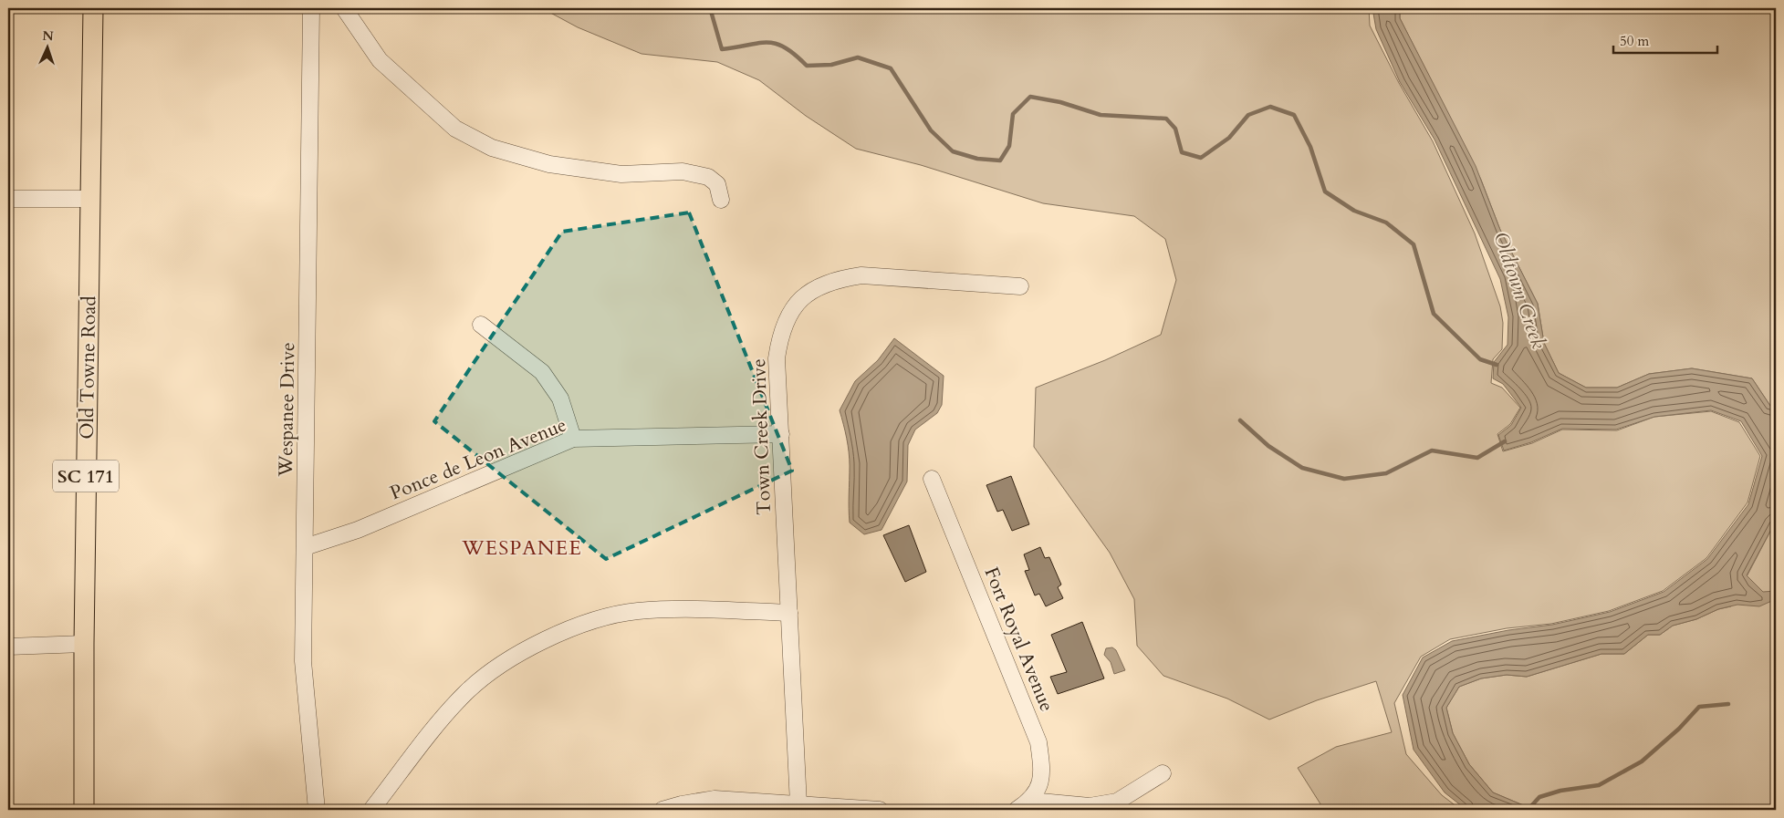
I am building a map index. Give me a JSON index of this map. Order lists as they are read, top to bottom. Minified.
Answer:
{"streets":{"main road":["Old Towne Road","SC 171"],"street":["Wespanee Drive","Town Creek Drive","Ponce de Leon Avenue","Fort Royal Avenue"]},"crossings":[["Wespanee Drive","Ponce de Leon Avenue"],["Town Creek Drive","Ponce de Leon Avenue"]],"districts":["WESPANEE"],"water":["Oldtown Creek"],"scale_bar":"50 m","north":"top"}
